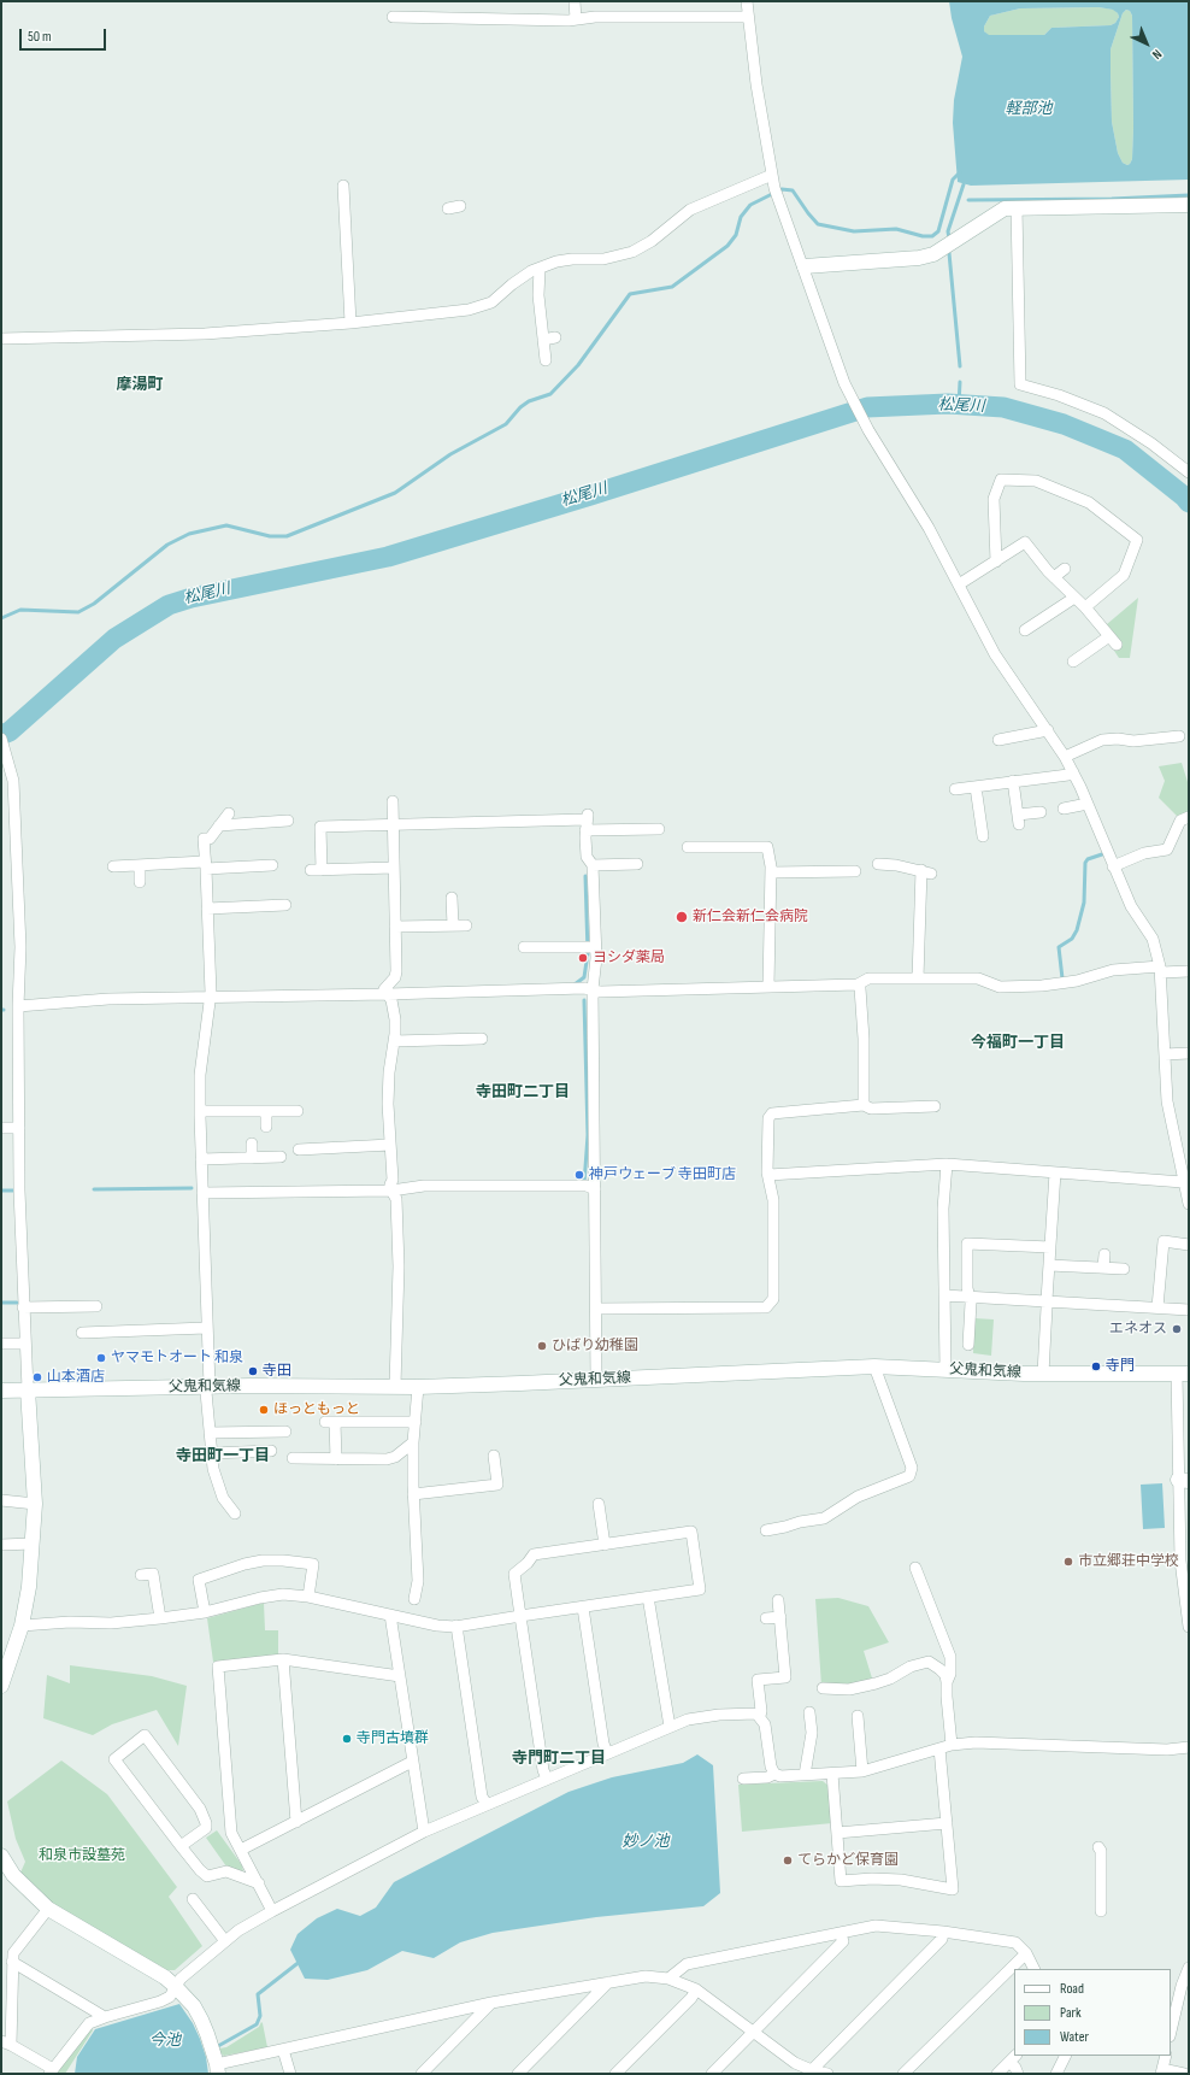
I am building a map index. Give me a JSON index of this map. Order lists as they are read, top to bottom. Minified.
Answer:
{"streets":{"main road":["父鬼和気線"]},"districts":["摩湯町","今福町一丁目","寺田町二丁目","寺田町一丁目","寺門町二丁目"],"water":["軽部池","松尾川","妙ノ池","今池"],"parks":["和泉市設墓苑"],"places":["新仁会新仁会病院","ヨシダ薬局","神戸ウェーブ 寺田町店","エネオス","ひばり幼稚園","ヤマモトオート 和泉","寺門","寺田","山本酒店","ほっともっと","市立郷荘中学校","寺門古墳群","てらかど保育園"],"legend":["Road","Park","Water"],"scale_bar":"50 m","north":"bottom right"}
